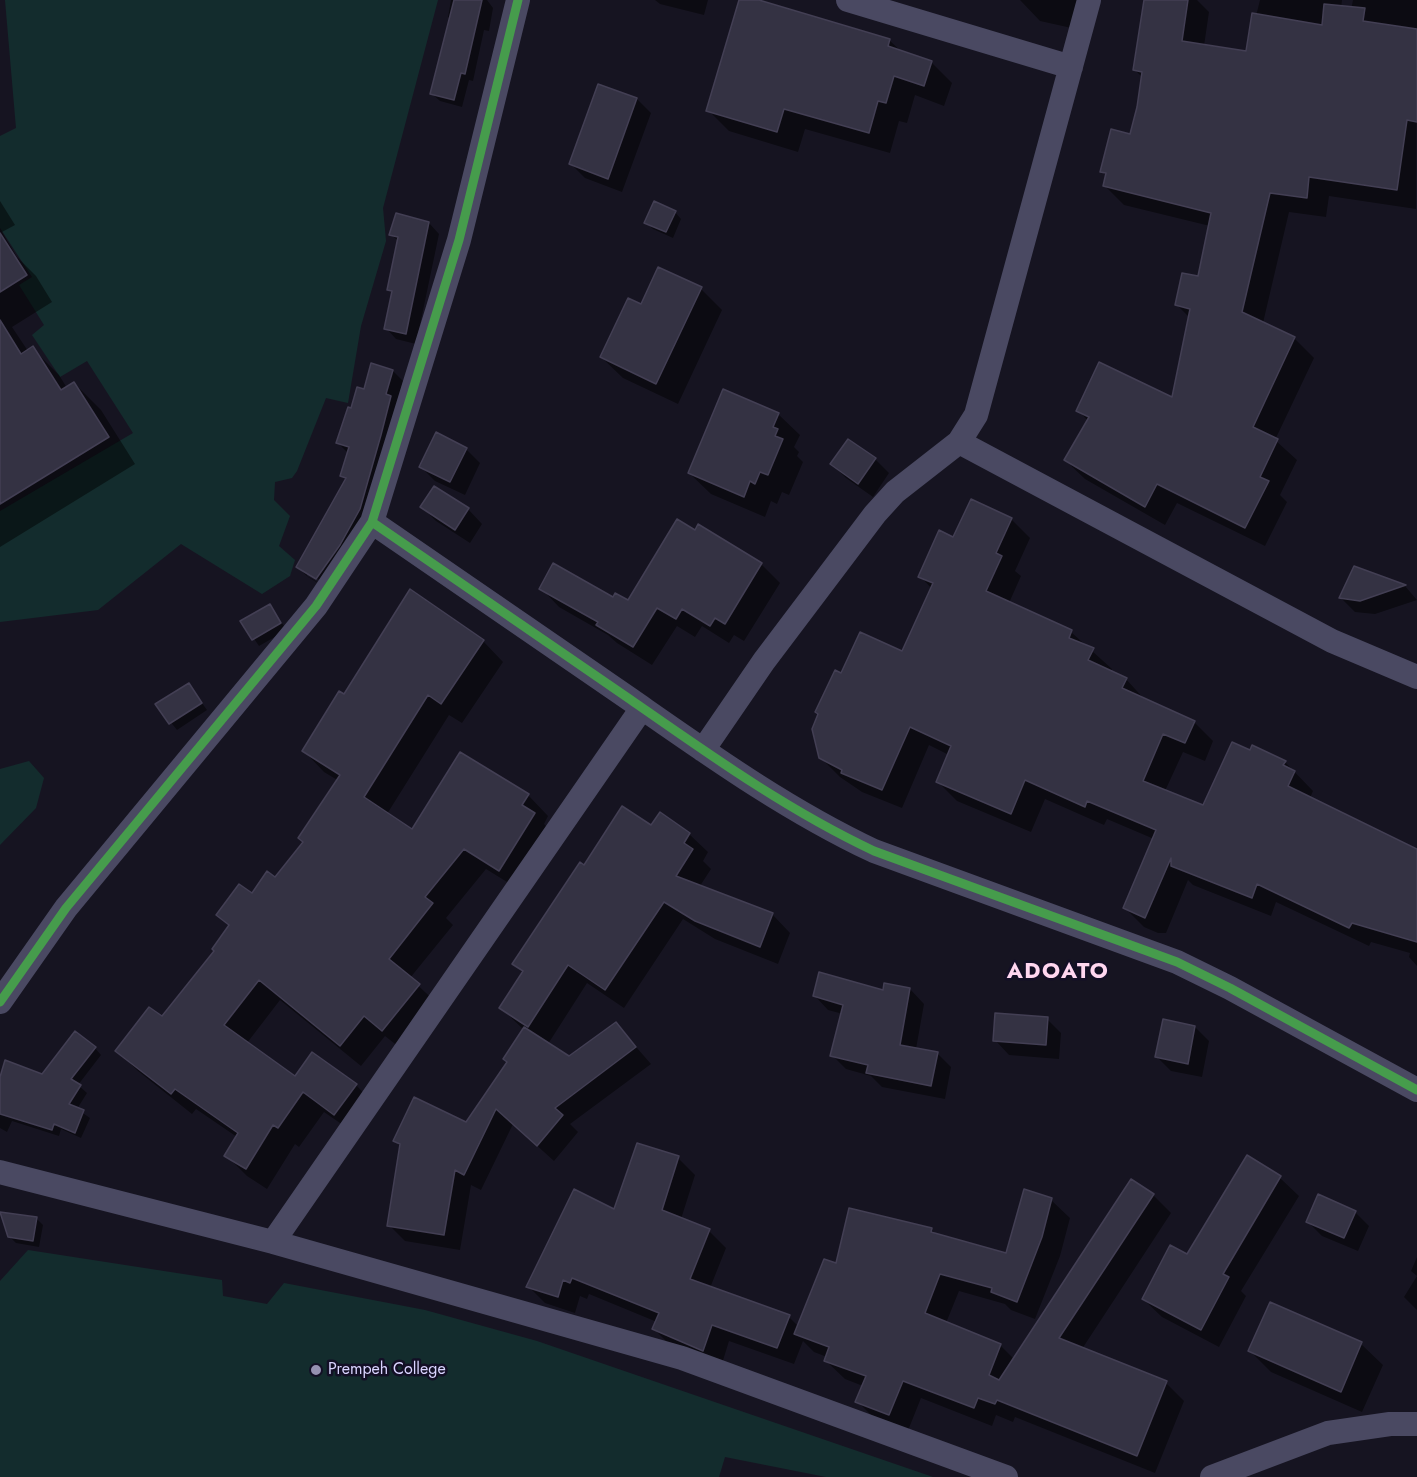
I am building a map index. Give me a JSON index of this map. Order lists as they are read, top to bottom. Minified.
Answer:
{"districts":["ADOATO"],"places":["Prempeh College"]}
